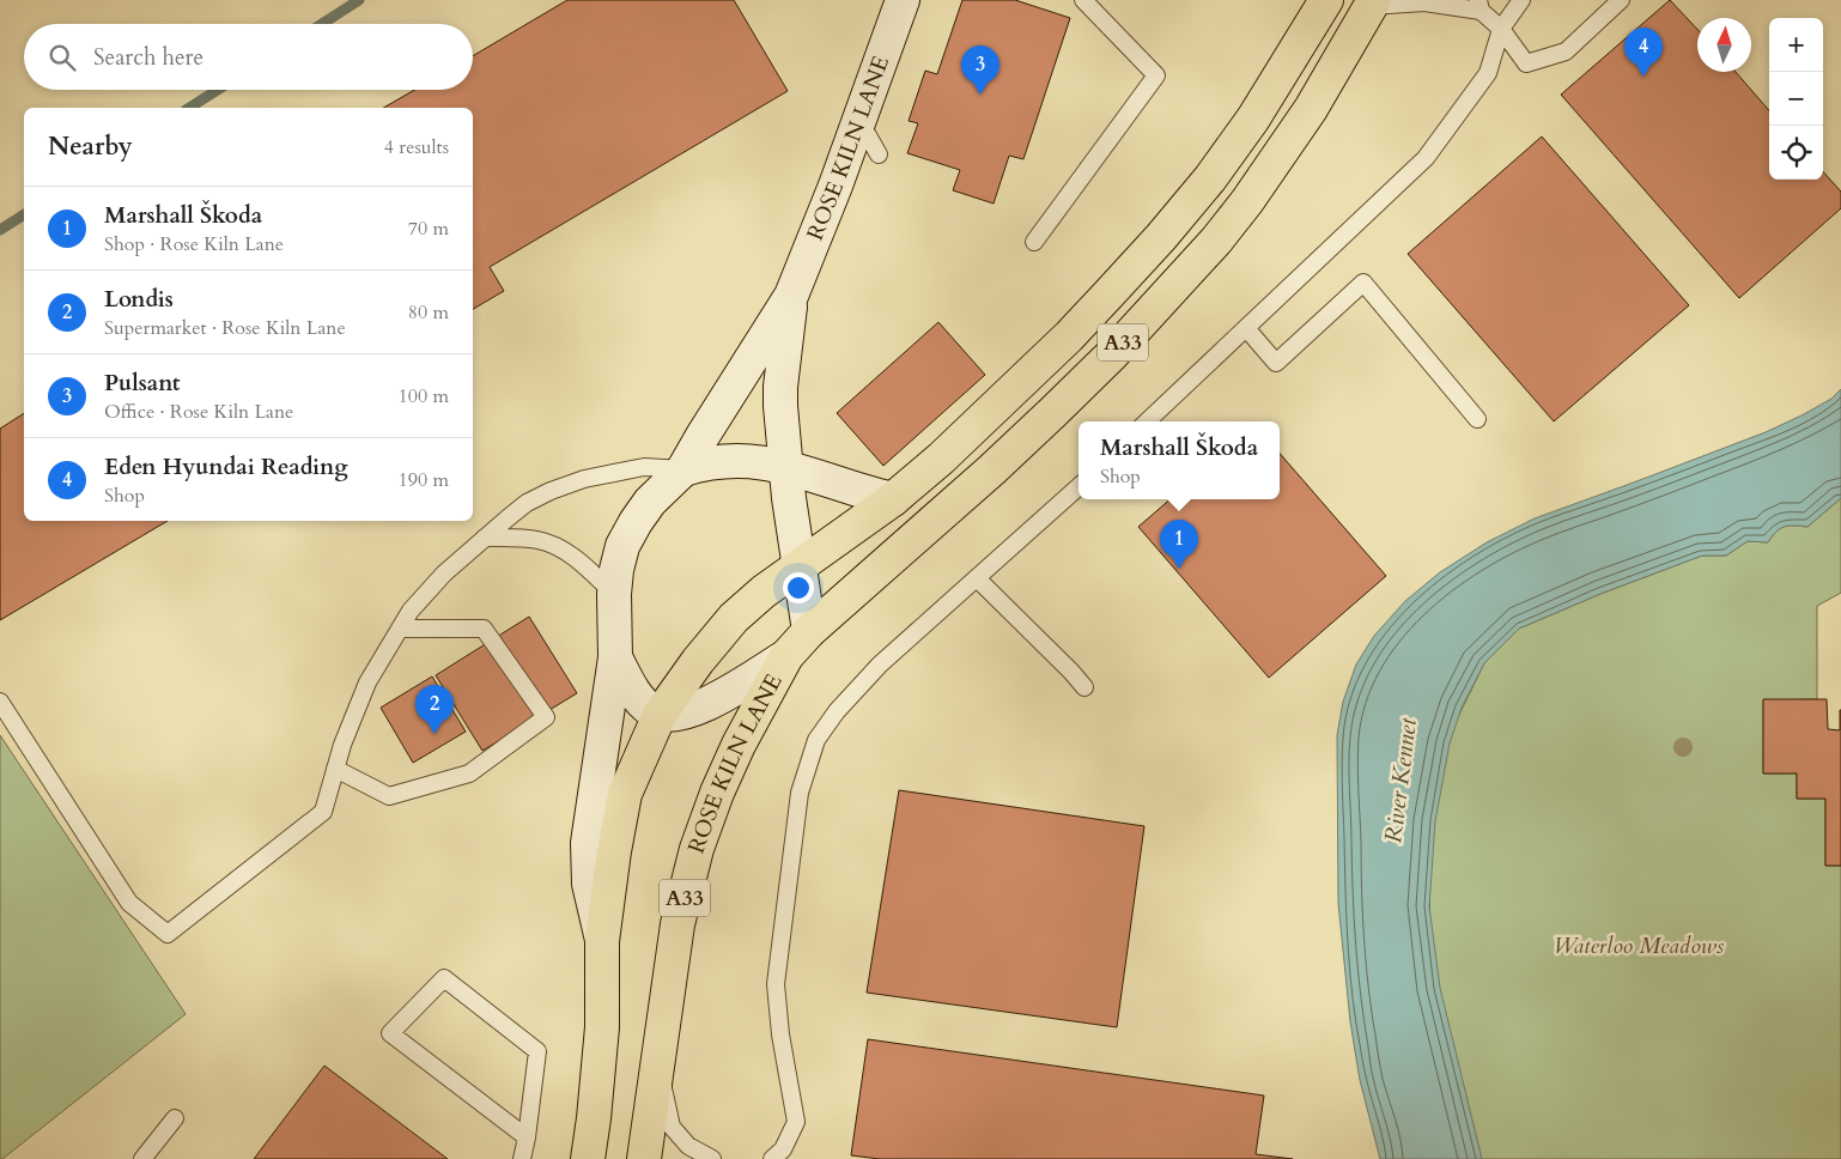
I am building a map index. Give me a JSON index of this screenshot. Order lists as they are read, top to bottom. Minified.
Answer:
{"streets":{"highway":["ROSE KILN LANE","A33"]},"crossings":[["ROSE KILN LANE","A33"]],"water":["River Kennet"],"parks":["Waterloo Meadows"],"north":"top","page":{"map_buttons":["+","−"],"search":"Search here","pins":["4","3","1","2"],"heading":["Nearby","4 results"],"list":[{"mark":"1","name":"Marshall Škoda","note":"Shop · Rose Kiln Lane","value":"70 m"},{"mark":"2","name":"Londis","note":"Supermarket · Rose Kiln Lane","value":"80 m"},{"mark":"3","name":"Pulsant","note":"Office · Rose Kiln Lane","value":"100 m"},{"mark":"4","name":"Eden Hyundai Reading","note":"Shop","value":"190 m"}],"popup":["Marshall Škoda","Shop"]}}
